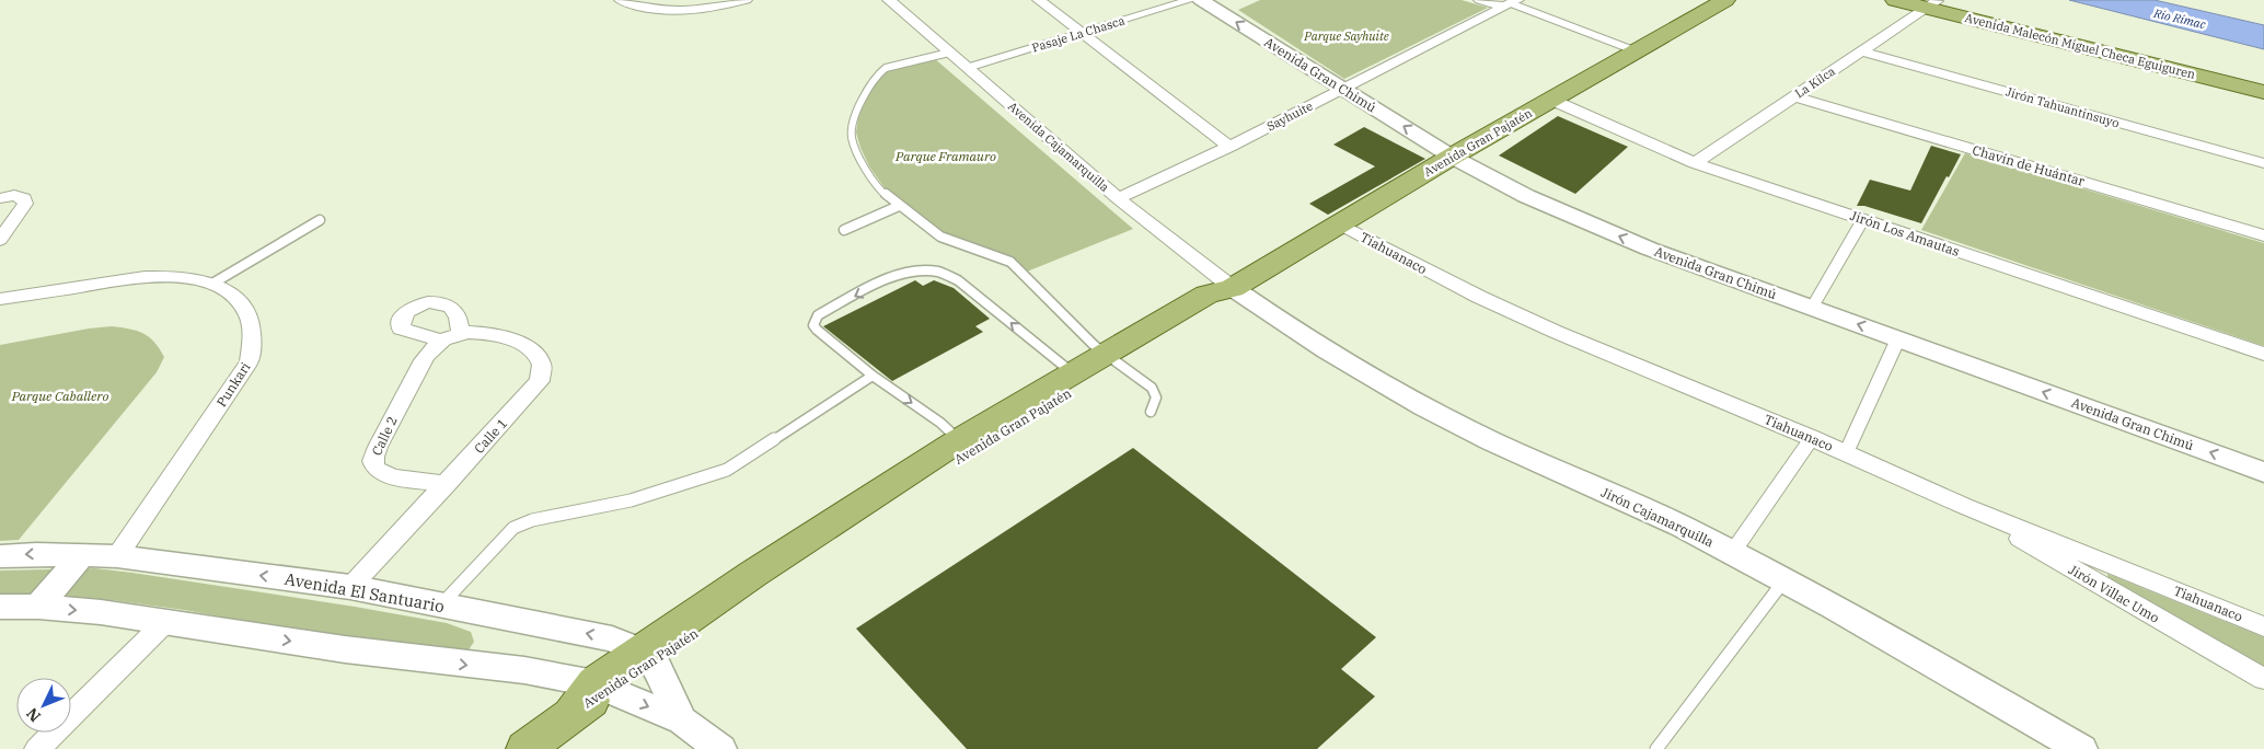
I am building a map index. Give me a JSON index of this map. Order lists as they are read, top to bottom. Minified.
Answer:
{"streets":{"main road":["Avenida Malecón Miguel Checa Eguiguren","Avenida Gran Pajatén"],"street":["Pasaje La Chasca","Avenida Gran Chimú","La Kilca","Jirón Tahuantinsuyo","Sayhuite","Avenida Cajamarquilla","Chavín de Huántar","Jirón Los Amautas","Tiahuanaco","Punkari","Calle 2","Calle 1","Jirón Cajamarquilla","Avenida El Santuario","Jirón Villac Umo"]},"crossings":[["Pasaje La Chasca","Avenida Cajamarquilla"],["Avenida Malecón Miguel Checa Eguiguren","La Kilca"],["Avenida Gran Chimú","Sayhuite"],["Avenida Gran Chimú","Avenida Gran Pajatén"],["La Kilca","Jirón Tahuantinsuyo"],["La Kilca","Chavín de Huántar"],["La Kilca","Jirón Los Amautas"],["Sayhuite","Avenida Cajamarquilla"],["Avenida Gran Pajatén","Avenida Cajamarquilla"],["Avenida Gran Pajatén","Jirón Los Amautas"],["Avenida Gran Pajatén","Tiahuanaco"],["Avenida Gran Pajatén","Jirón Cajamarquilla"],["Avenida Gran Pajatén","Avenida El Santuario"],["Avenida Cajamarquilla","Jirón Cajamarquilla"],["Tiahuanaco","Jirón Villac Umo"],["Punkari","Avenida El Santuario"],["Calle 2","Calle 1"],["Calle 1","Avenida El Santuario"]],"one_way":["Avenida Gran Chimú"],"water":["Río Rímac"],"parks":["Parque Sayhuite","Parque Framauro","Parque Caballero"],"north":"bottom left"}
